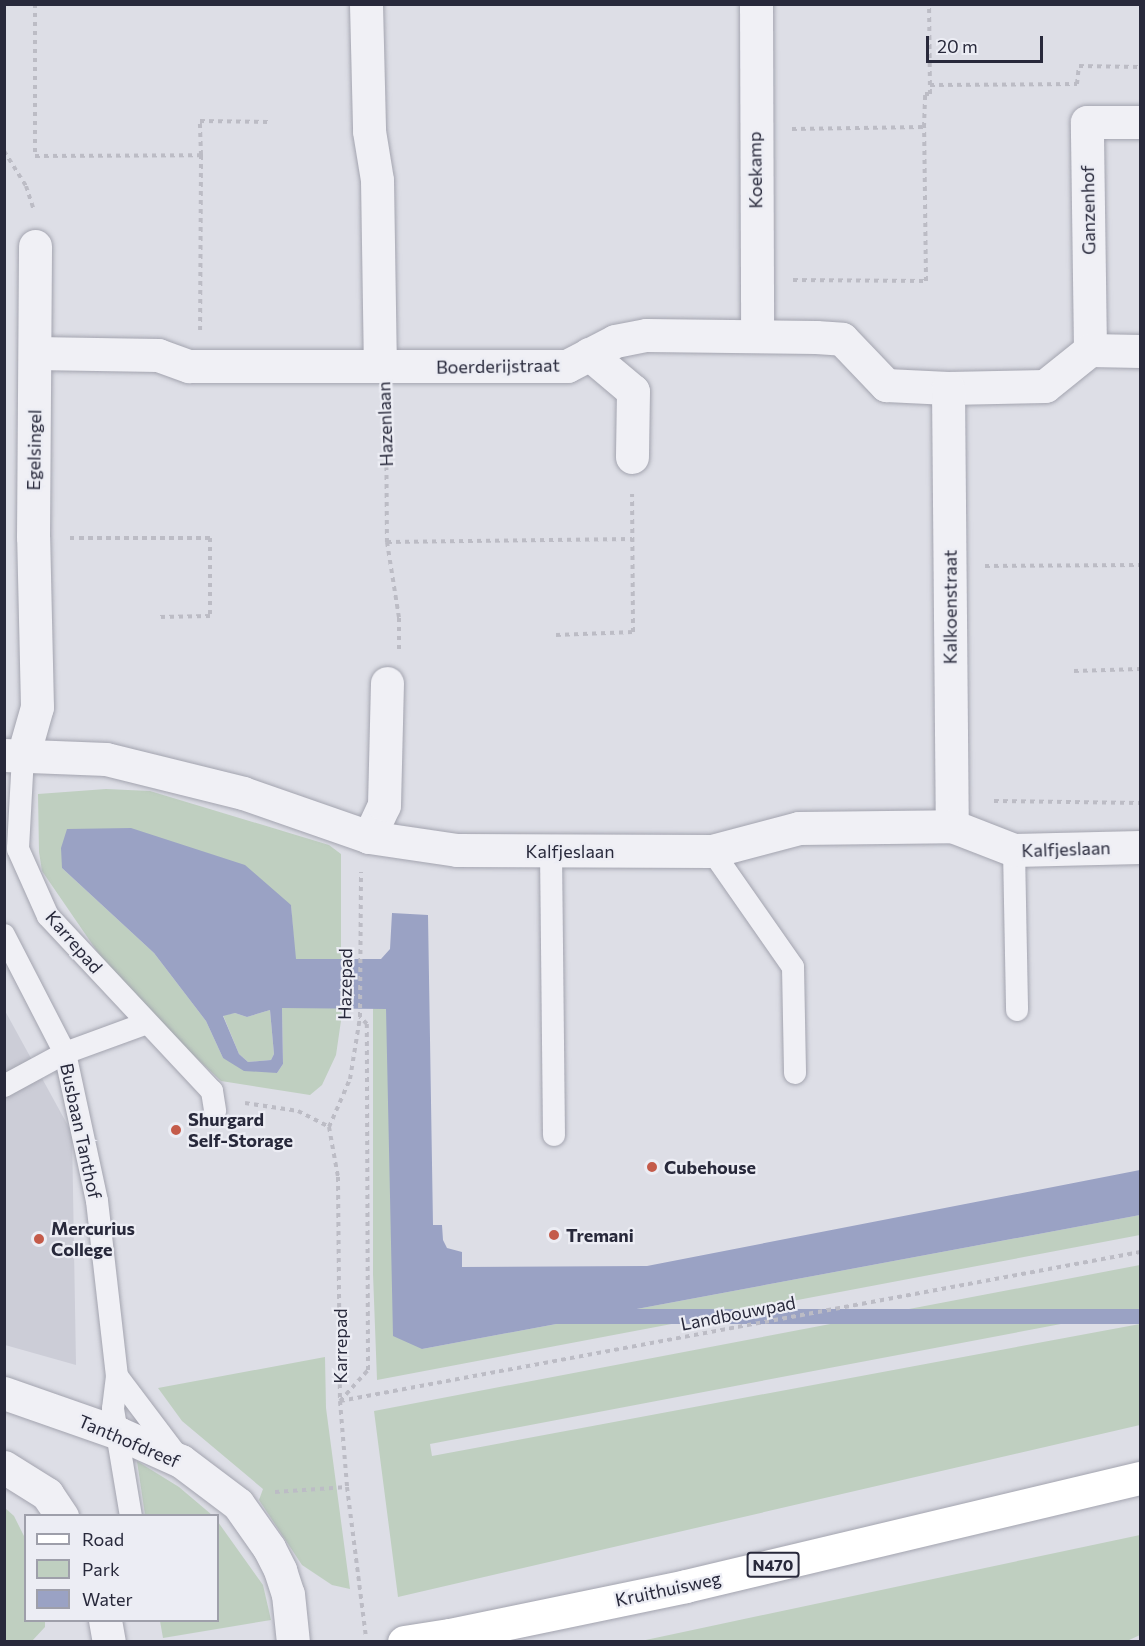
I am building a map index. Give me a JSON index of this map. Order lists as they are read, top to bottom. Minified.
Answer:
{"streets":{"main road":["N470","Kruithuisweg"],"street":["Koekamp","Ganzenhof","Boerderijstraat","Hazenlaan","Egelsingel","Kalkoenstraat","Kalfjeslaan","Tanthofdreef"],"lane":["Karrepad","Busbaan Tanthof"],"path":["Hazepad","Landbouwpad"]},"crossings":[["Koekamp","Boerderijstraat"],["Ganzenhof","Boerderijstraat"],["Boerderijstraat","Hazenlaan"],["Boerderijstraat","Egelsingel"],["Boerderijstraat","Kalkoenstraat"],["Egelsingel","Kalfjeslaan"],["Egelsingel","Karrepad"],["Kalkoenstraat","Kalfjeslaan"],["Kalfjeslaan","Karrepad"],["Kalfjeslaan","Hazepad"],["Karrepad","Hazepad"],["Karrepad","Landbouwpad"],["Busbaan Tanthof","Tanthofdreef"]],"places":["Shurgard Self-Storage","Cubehouse","Tremani","Mercurius College"],"legend":["Road","Park","Water"],"scale_bar":"20 m"}
